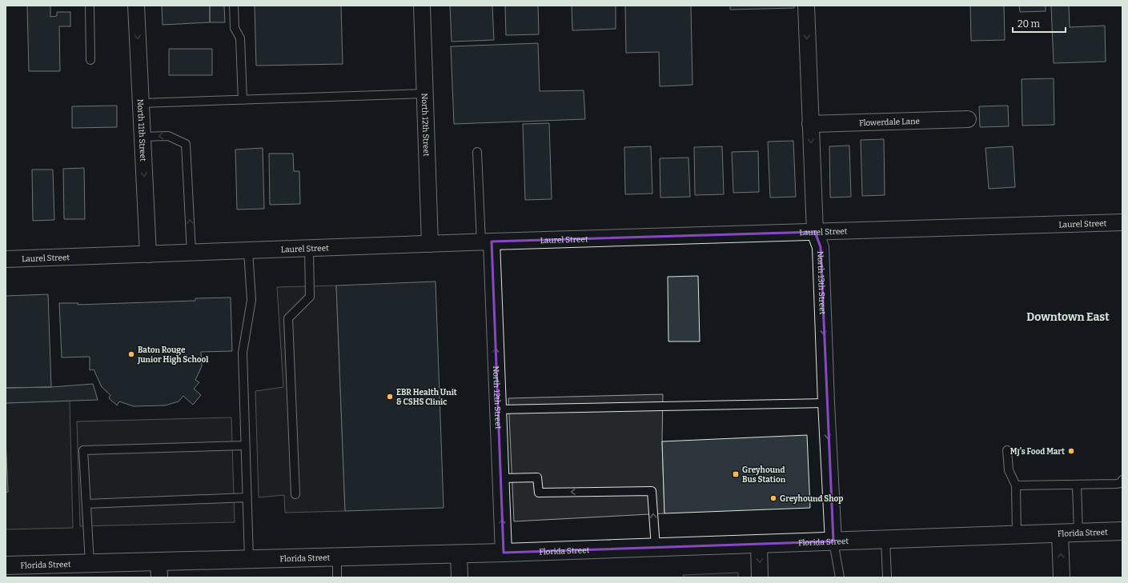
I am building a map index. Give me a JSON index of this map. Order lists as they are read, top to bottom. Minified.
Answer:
{"streets":{"main road":["Florida Street"],"street":["Flowerdale Lane","North 12th Street","North 11th Street","Laurel Street","North 13th Street"]},"crossings":[["Flowerdale Lane","North 13th Street"],["North 12th Street","Laurel Street"],["North 12th Street","Florida Street"],["North 11th Street","Laurel Street"],["Laurel Street","North 13th Street"],["North 13th Street","Florida Street"]],"one_way":["North 12th Street","North 11th Street","North 13th Street"],"districts":["Downtown East"],"places":{"other":["Baton Rouge Junior High School","EBR Health Unit & CSHS Clinic","MJ's Food Mart","Greyhound Shop"],"transit":["Greyhound Bus Station"]},"scale_bar":"20 m"}
